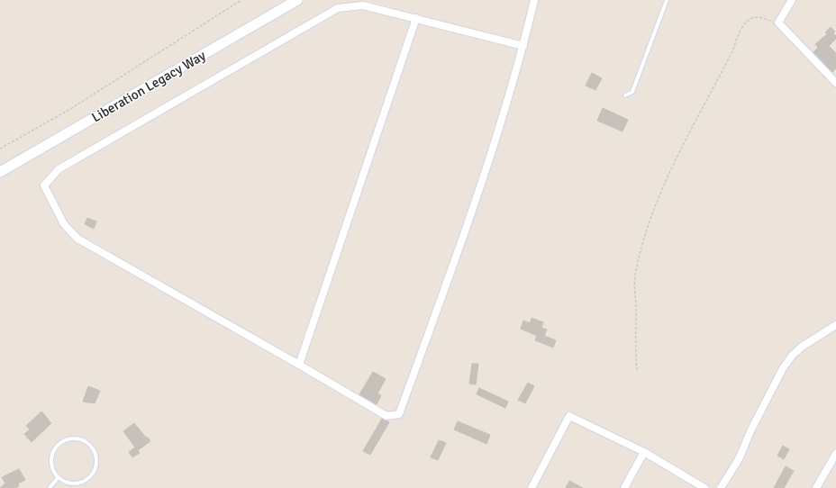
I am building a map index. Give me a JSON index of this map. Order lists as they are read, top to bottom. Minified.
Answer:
{"streets":{"main road":["Liberation Legacy Way"]}}
